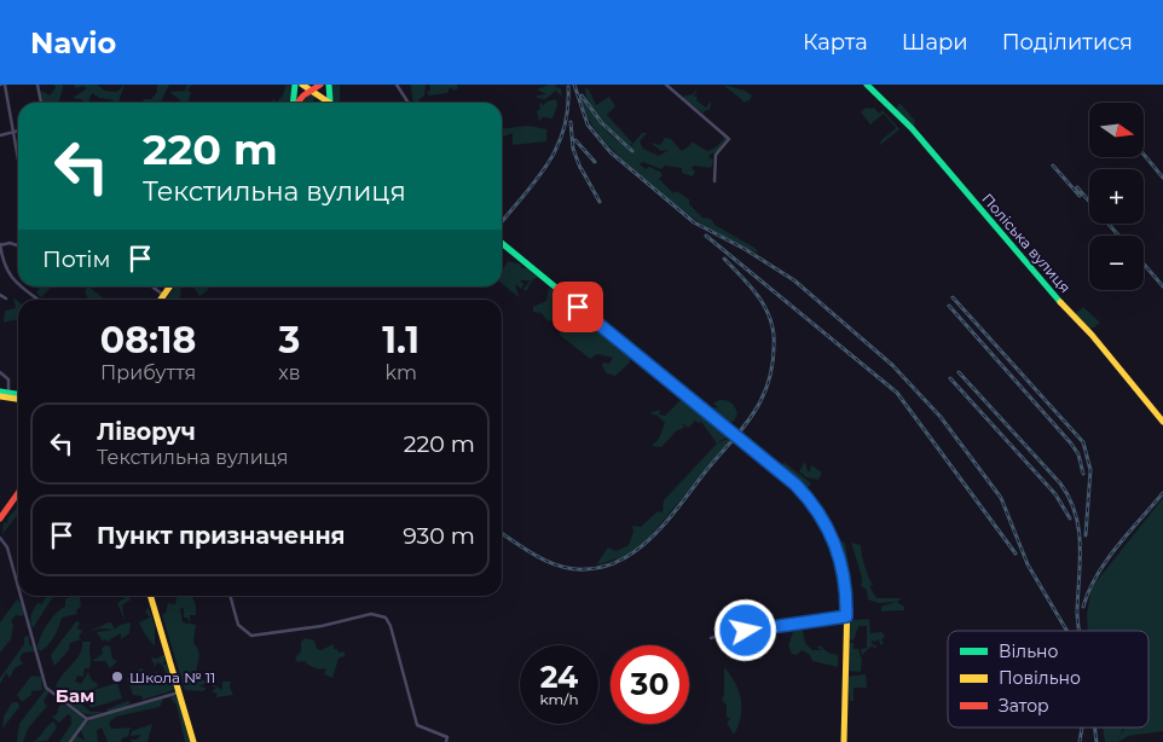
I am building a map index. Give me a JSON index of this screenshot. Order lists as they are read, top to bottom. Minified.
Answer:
{"streets":{"street":["Поліська вулиця"]},"districts":["Бам"],"places":["Школа № 11"],"legend":["Вільно","Повільно","Затор"],"north":"right","page":{"header":"Navio","nav":["Карта","Шари","Поділитися"],"map_buttons":["+","−"],"turn":["220 m","Текстильна вулиця"],"then":"Потім","eta":["08:18","Прибуття","3","хв","1.1","km"],"list":[{"name":"Ліворуч","note":"Текстильна вулиця","value":"220 m"},{"name":"Пункт призначення","value":"930 m"}],"speed":"24 km/h","limit":"30"}}
